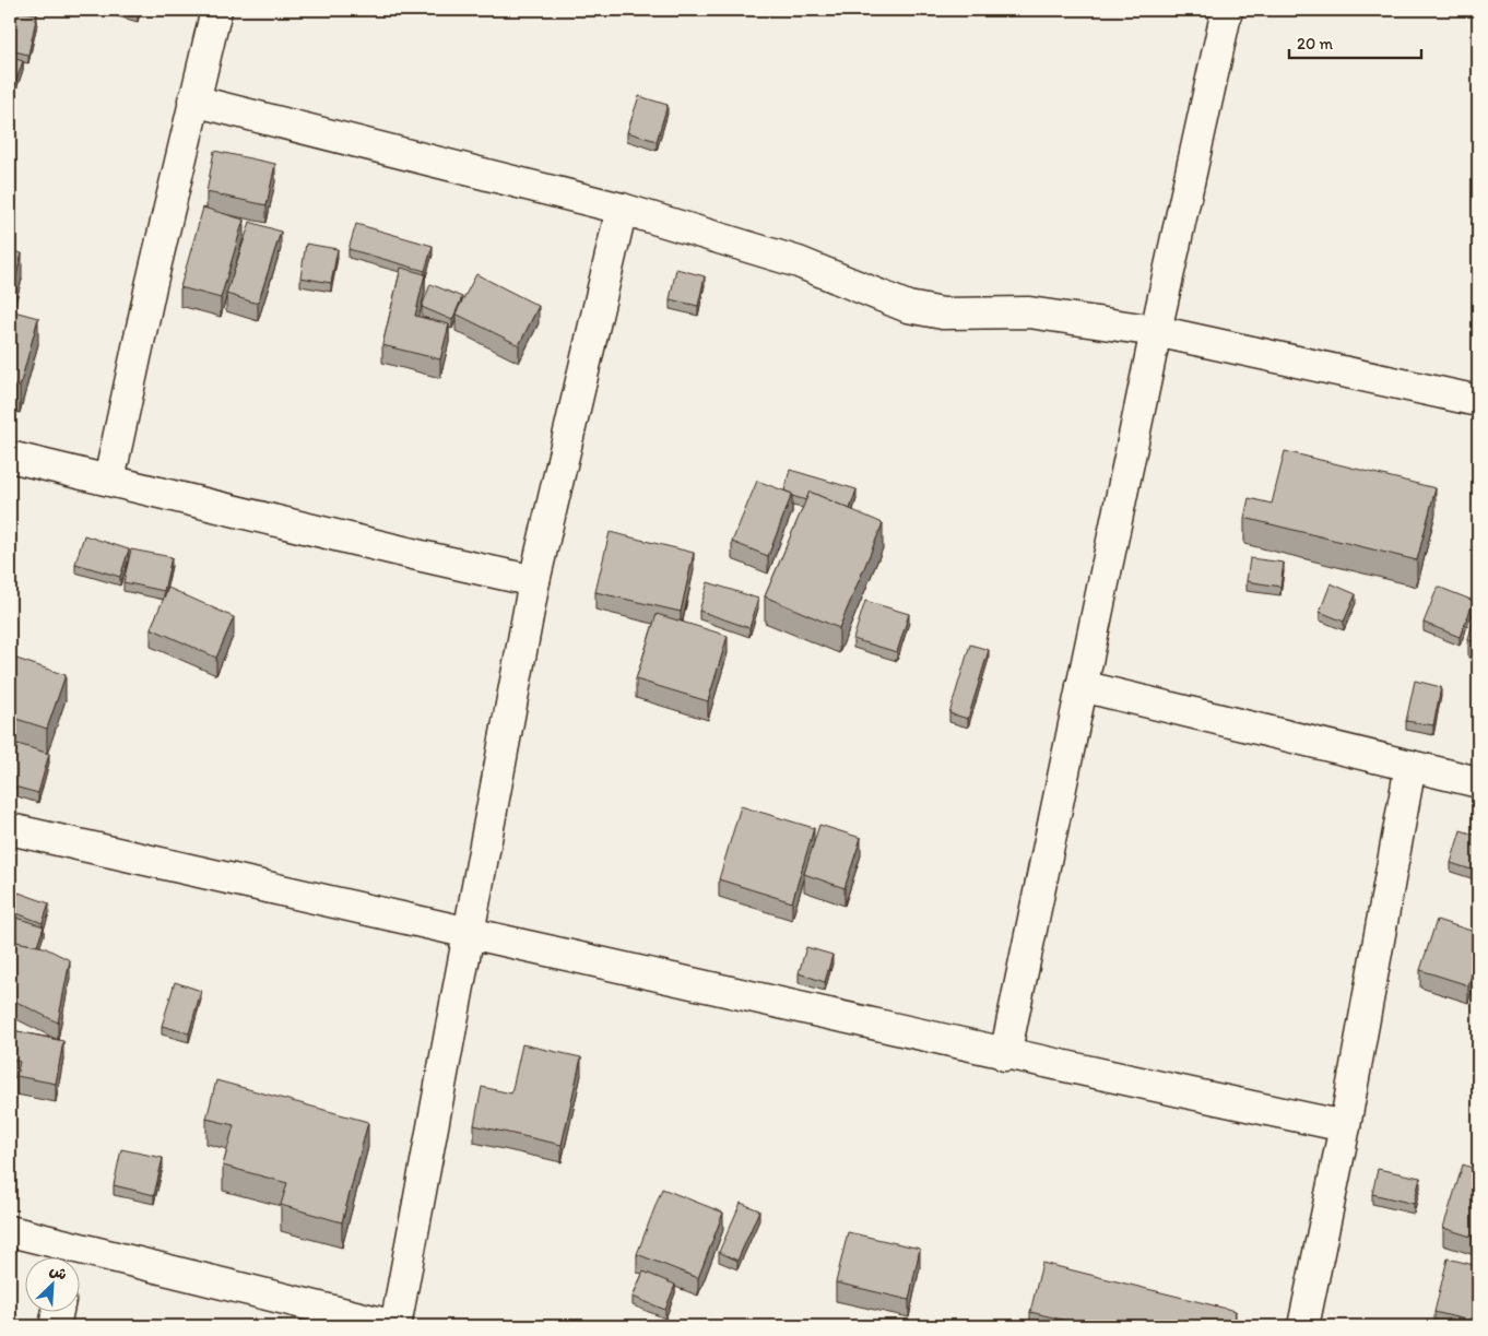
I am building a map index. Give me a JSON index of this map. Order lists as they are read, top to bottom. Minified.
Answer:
{"scale_bar":"20 m","north":"top right"}
